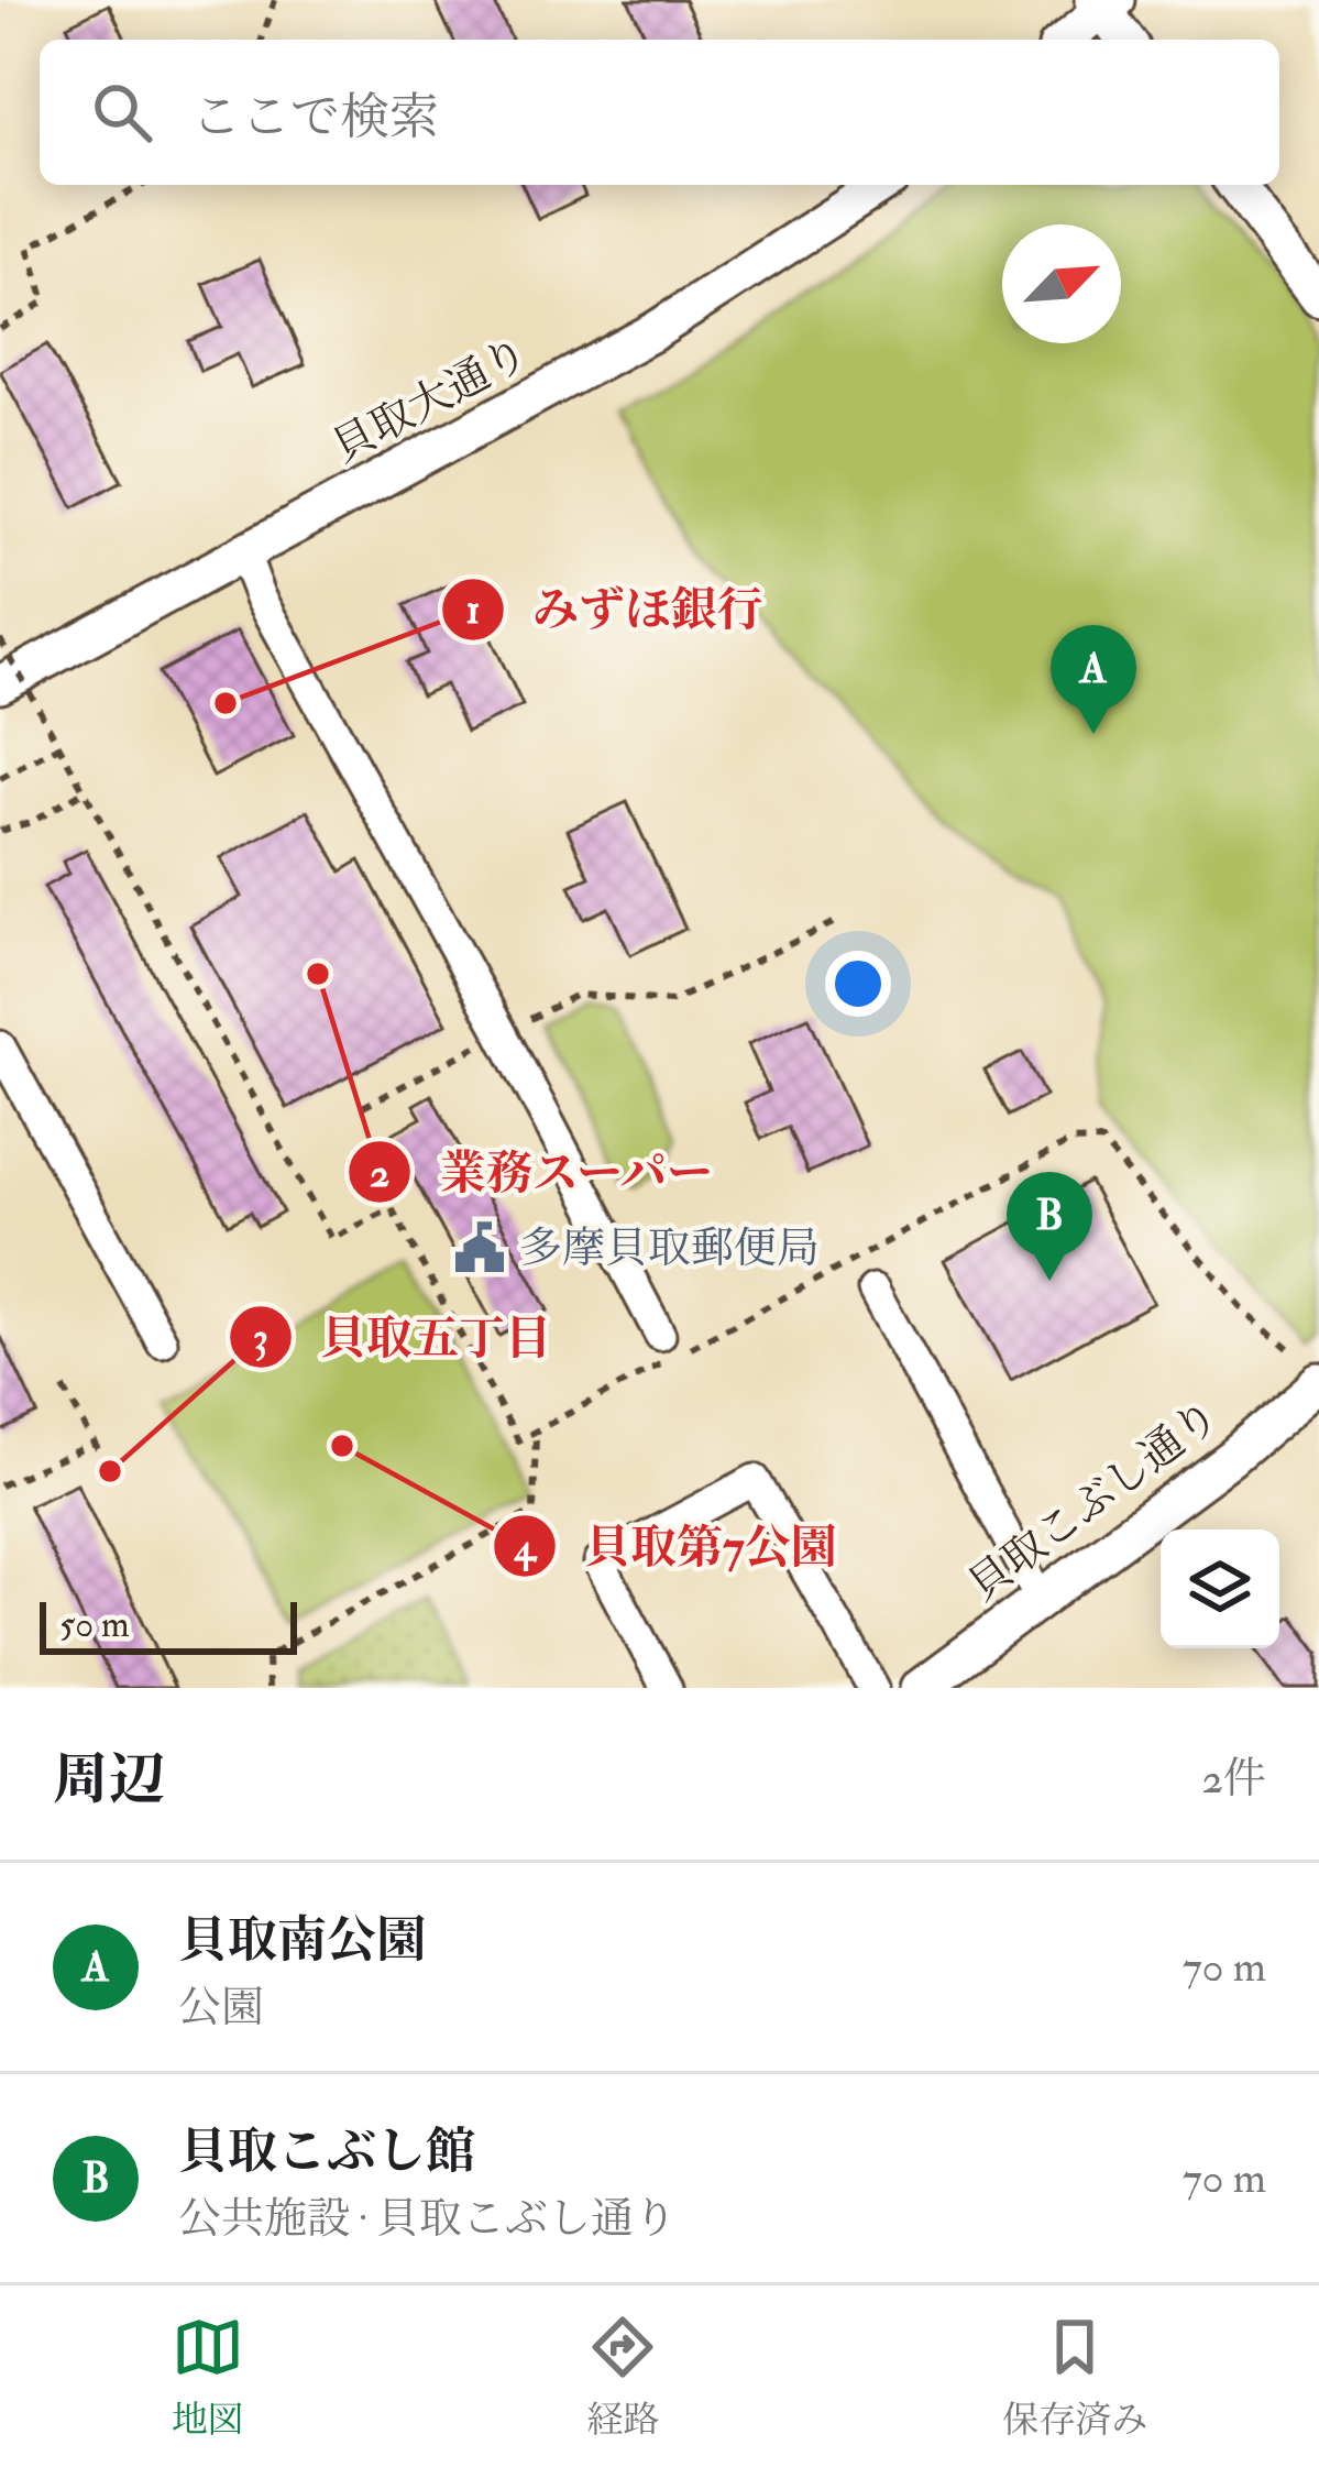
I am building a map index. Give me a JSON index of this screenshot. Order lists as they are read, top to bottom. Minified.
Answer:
{"streets":{"street":["貝取大通り","貝取こぶし通り"]},"places":{"other":["みずほ銀行","業務スーパー","貝取第7公園","貝取五丁目"],"public building":["多摩貝取郵便局"]},"scale_bar":"50 m","north":"top right","page":{"search":"ここで検索","pins":["A","B"],"scale":"50 m","heading":["周辺","2件"],"list":[{"mark":"A","name":"貝取南公園","note":"公園","value":"70 m"},{"mark":"B","name":"貝取こぶし館","note":"公共施設 · 貝取こぶし通り","value":"70 m"}],"nav":["地図","経路","保存済み"]}}
